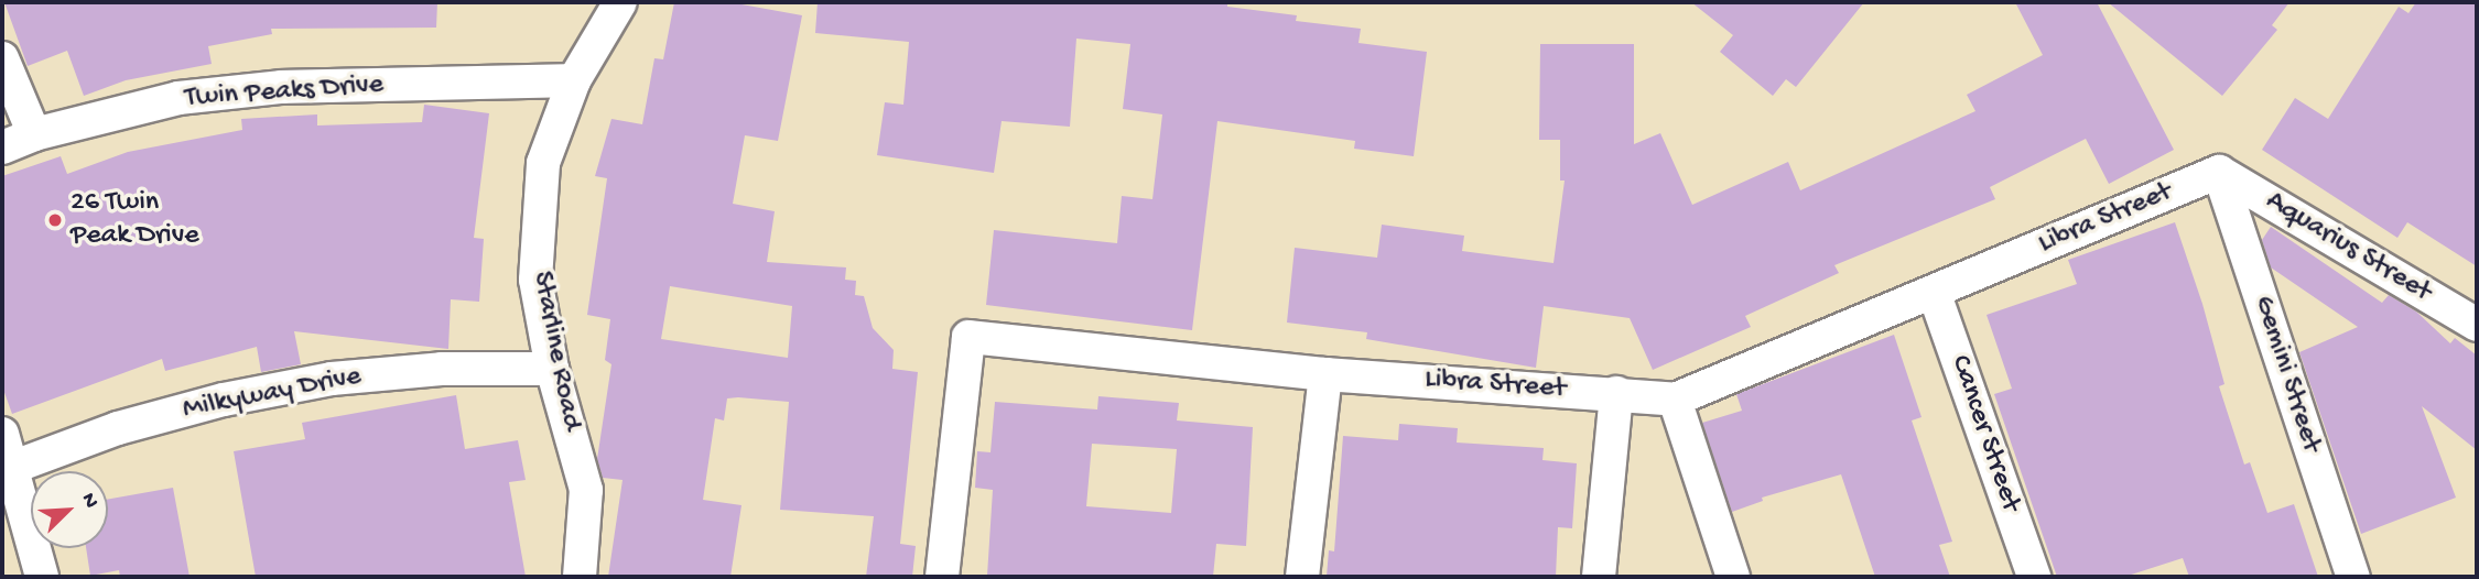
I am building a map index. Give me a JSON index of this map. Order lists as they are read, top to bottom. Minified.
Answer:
{"streets":{"street":["Twin Peaks Drive","Libra Street","Aquarius Street","Starline Road","Gemini Street","Milkyway Drive","Cancer Street"]},"crossings":[["Twin Peaks Drive","Starline Road"],["Libra Street","Aquarius Street"],["Libra Street","Gemini Street"],["Libra Street","Cancer Street"],["Aquarius Street","Gemini Street"],["Starline Road","Milkyway Drive"]],"places":["26 Twin Peak Drive"],"north":"top right"}
